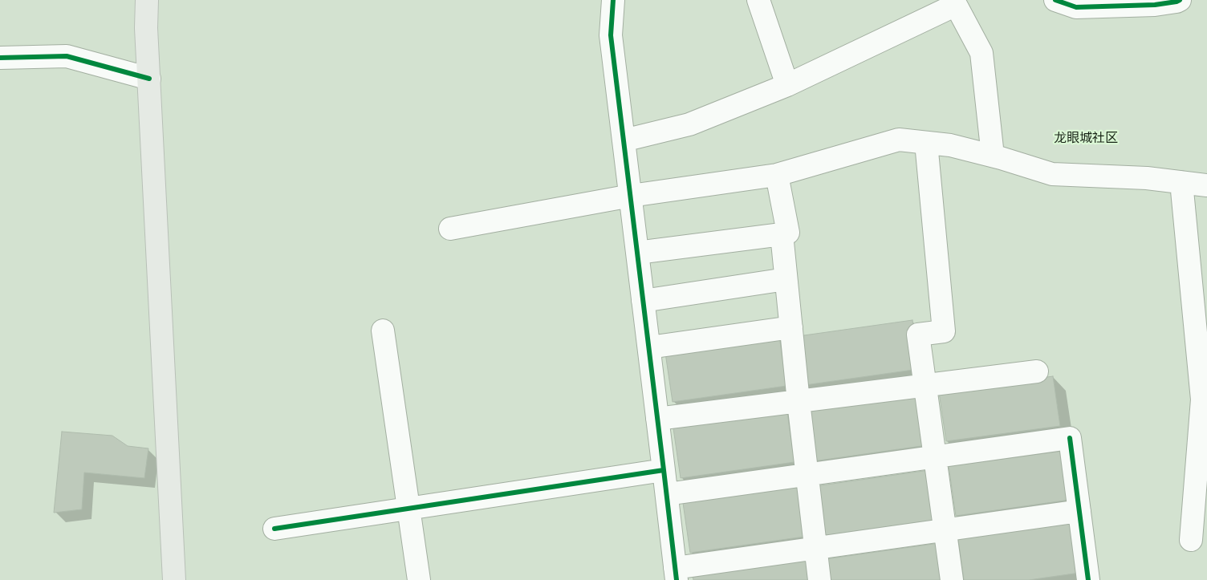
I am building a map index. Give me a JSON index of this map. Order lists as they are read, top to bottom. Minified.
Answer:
{"districts":["龙眼城社区"]}
